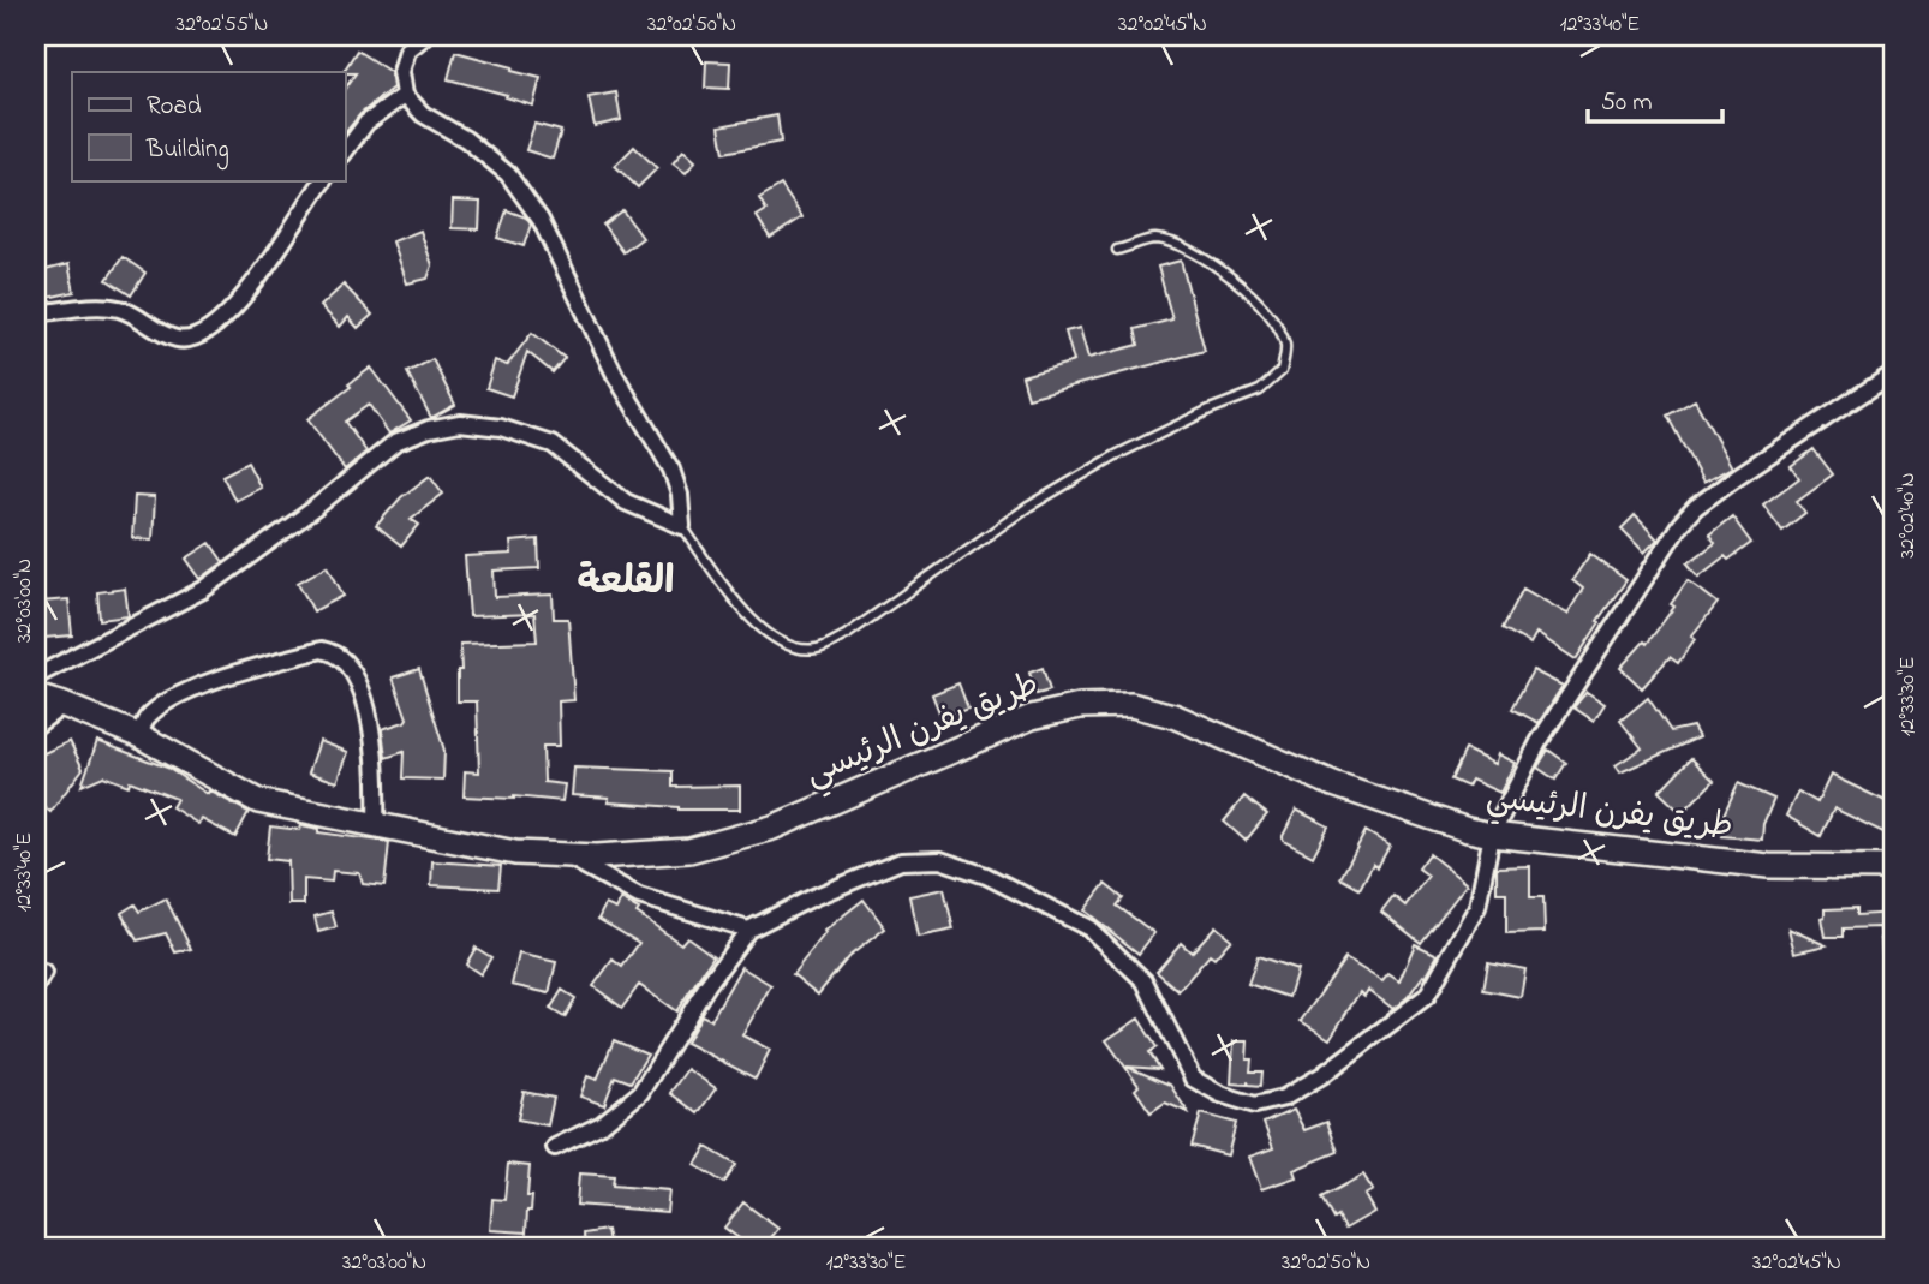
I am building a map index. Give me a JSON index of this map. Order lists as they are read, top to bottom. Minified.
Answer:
{"streets":{"main road":["طريق يفرن الرئيسي"]},"districts":["القلعة"],"legend":["Road","Building"],"scale_bar":"50 m","coordinates":["32°02'55\"N","32°02'50\"N","32°02'45\"N","12°33'40\"E","32°02'40\"N","32°03'00\"N","12°33'30\"E"]}
